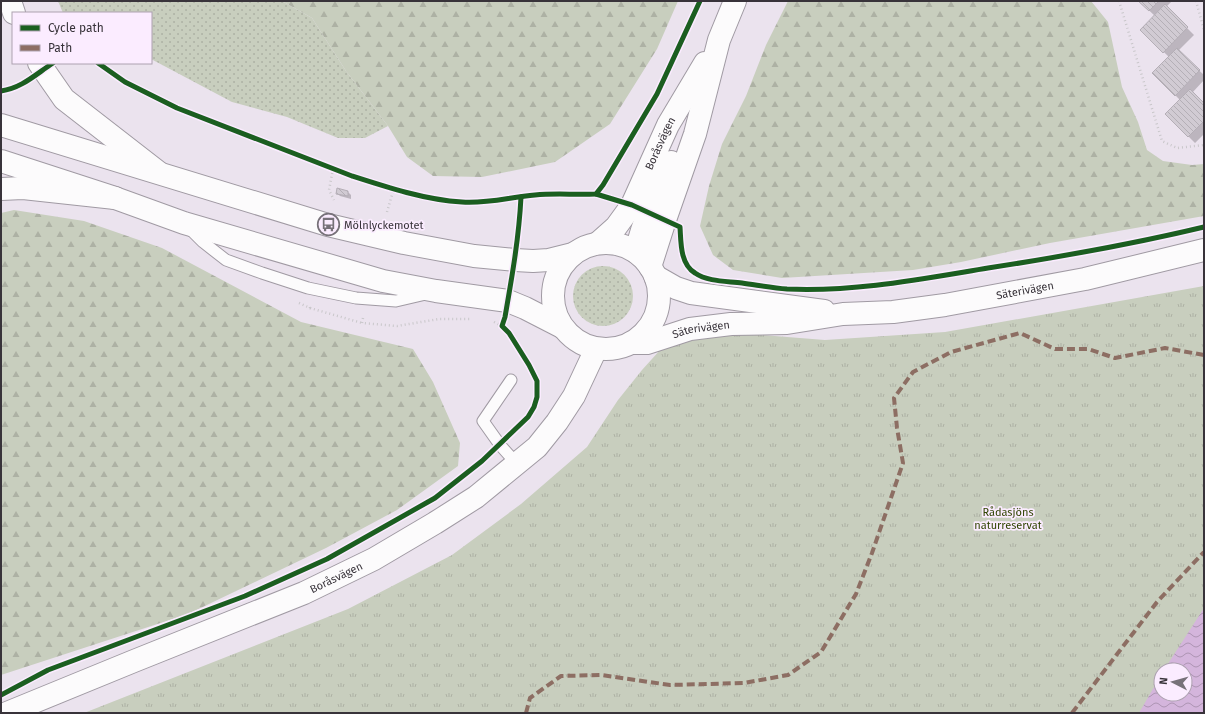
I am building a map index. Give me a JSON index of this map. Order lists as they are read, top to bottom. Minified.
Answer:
{"streets":{"main road":["Boråsvägen","Säterivägen"]},"crossings":[["Boråsvägen","Säterivägen"]],"parks":["Rådasjöns naturreservat"],"places":{"bus stop":["Mölnlyckemotet"]},"legend":["Cycle path","Path"],"north":"left"}
